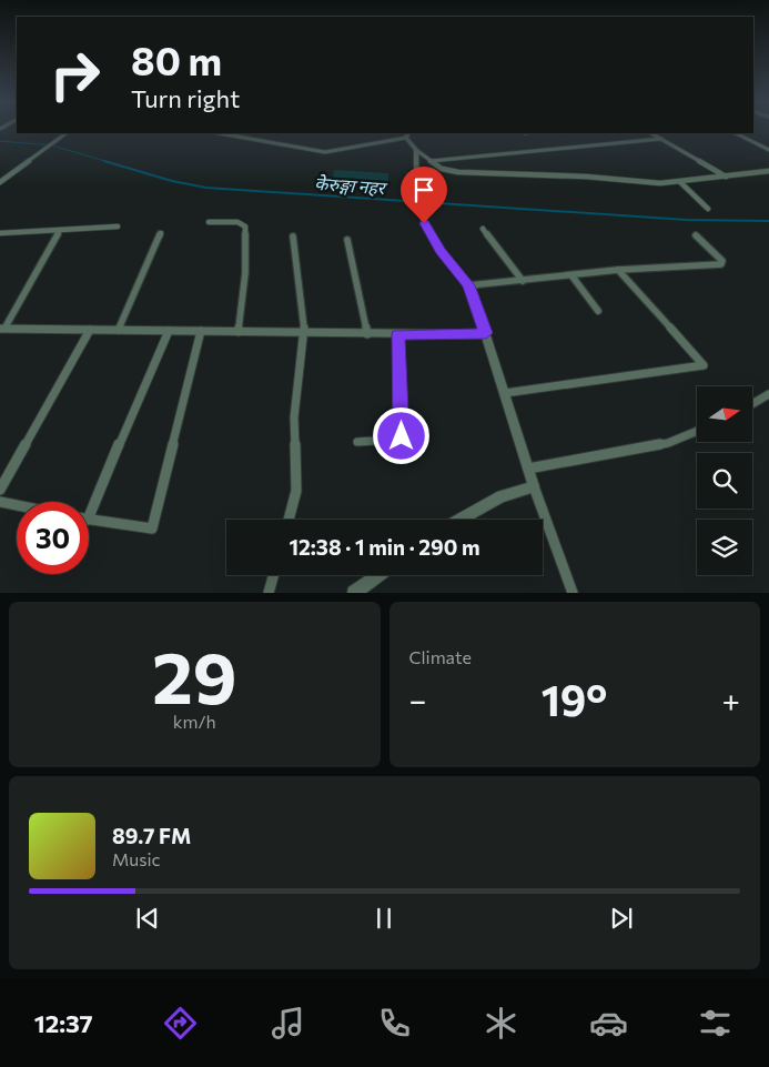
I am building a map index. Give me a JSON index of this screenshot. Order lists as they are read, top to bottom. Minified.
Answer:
{"water":["केेरुङ्गा नहर"],"north":"right","page":{"turn":["80 m","Turn right"],"limit":"30","trip":"12:38 · 1 min · 290 m","tile":[["29","km/h"],"Climate"],"heat":["−","19°","+"],"song":["89.7 FM","Music"],"tabs":"12:37"}}
